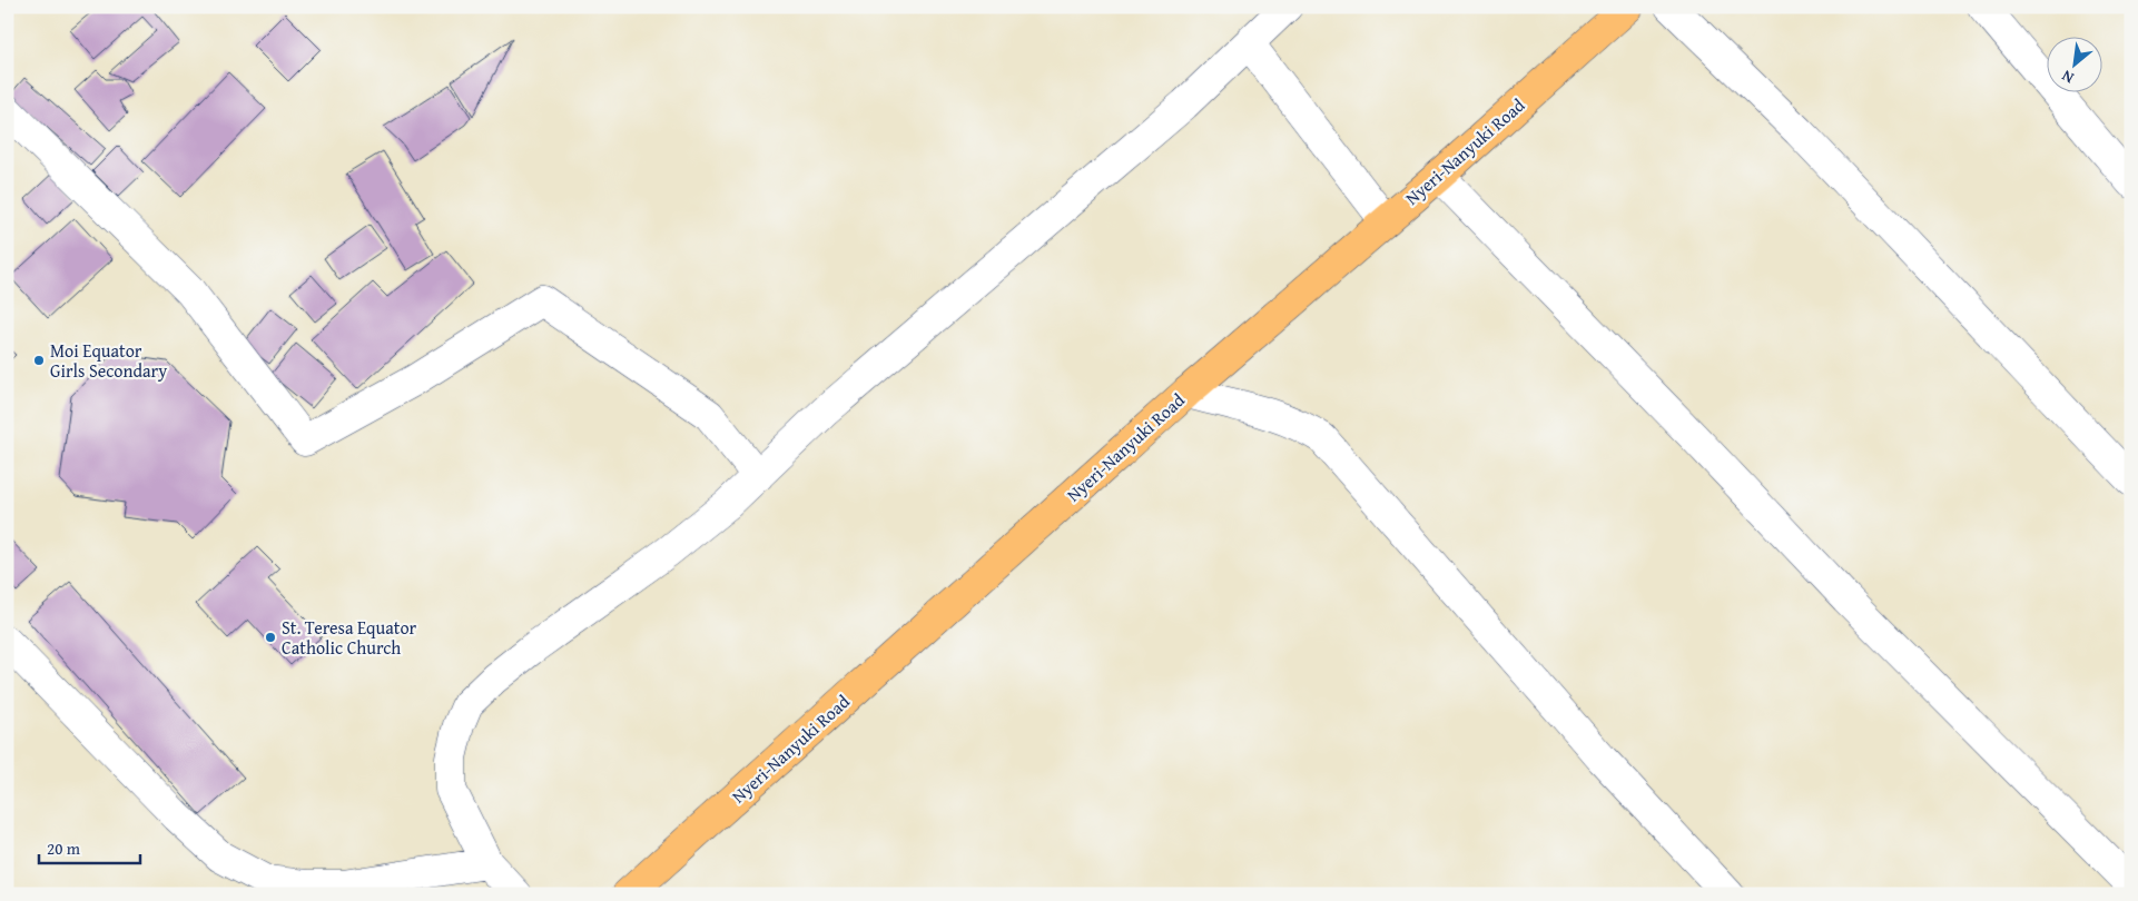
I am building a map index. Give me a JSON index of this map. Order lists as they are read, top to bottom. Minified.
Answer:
{"streets":{"highway":["Nyeri-Nanyuki Road"]},"places":["Moi Equator Girls Secondary","St. Teresa Equator Catholic Church"],"scale_bar":"20 m","north":"bottom left"}
